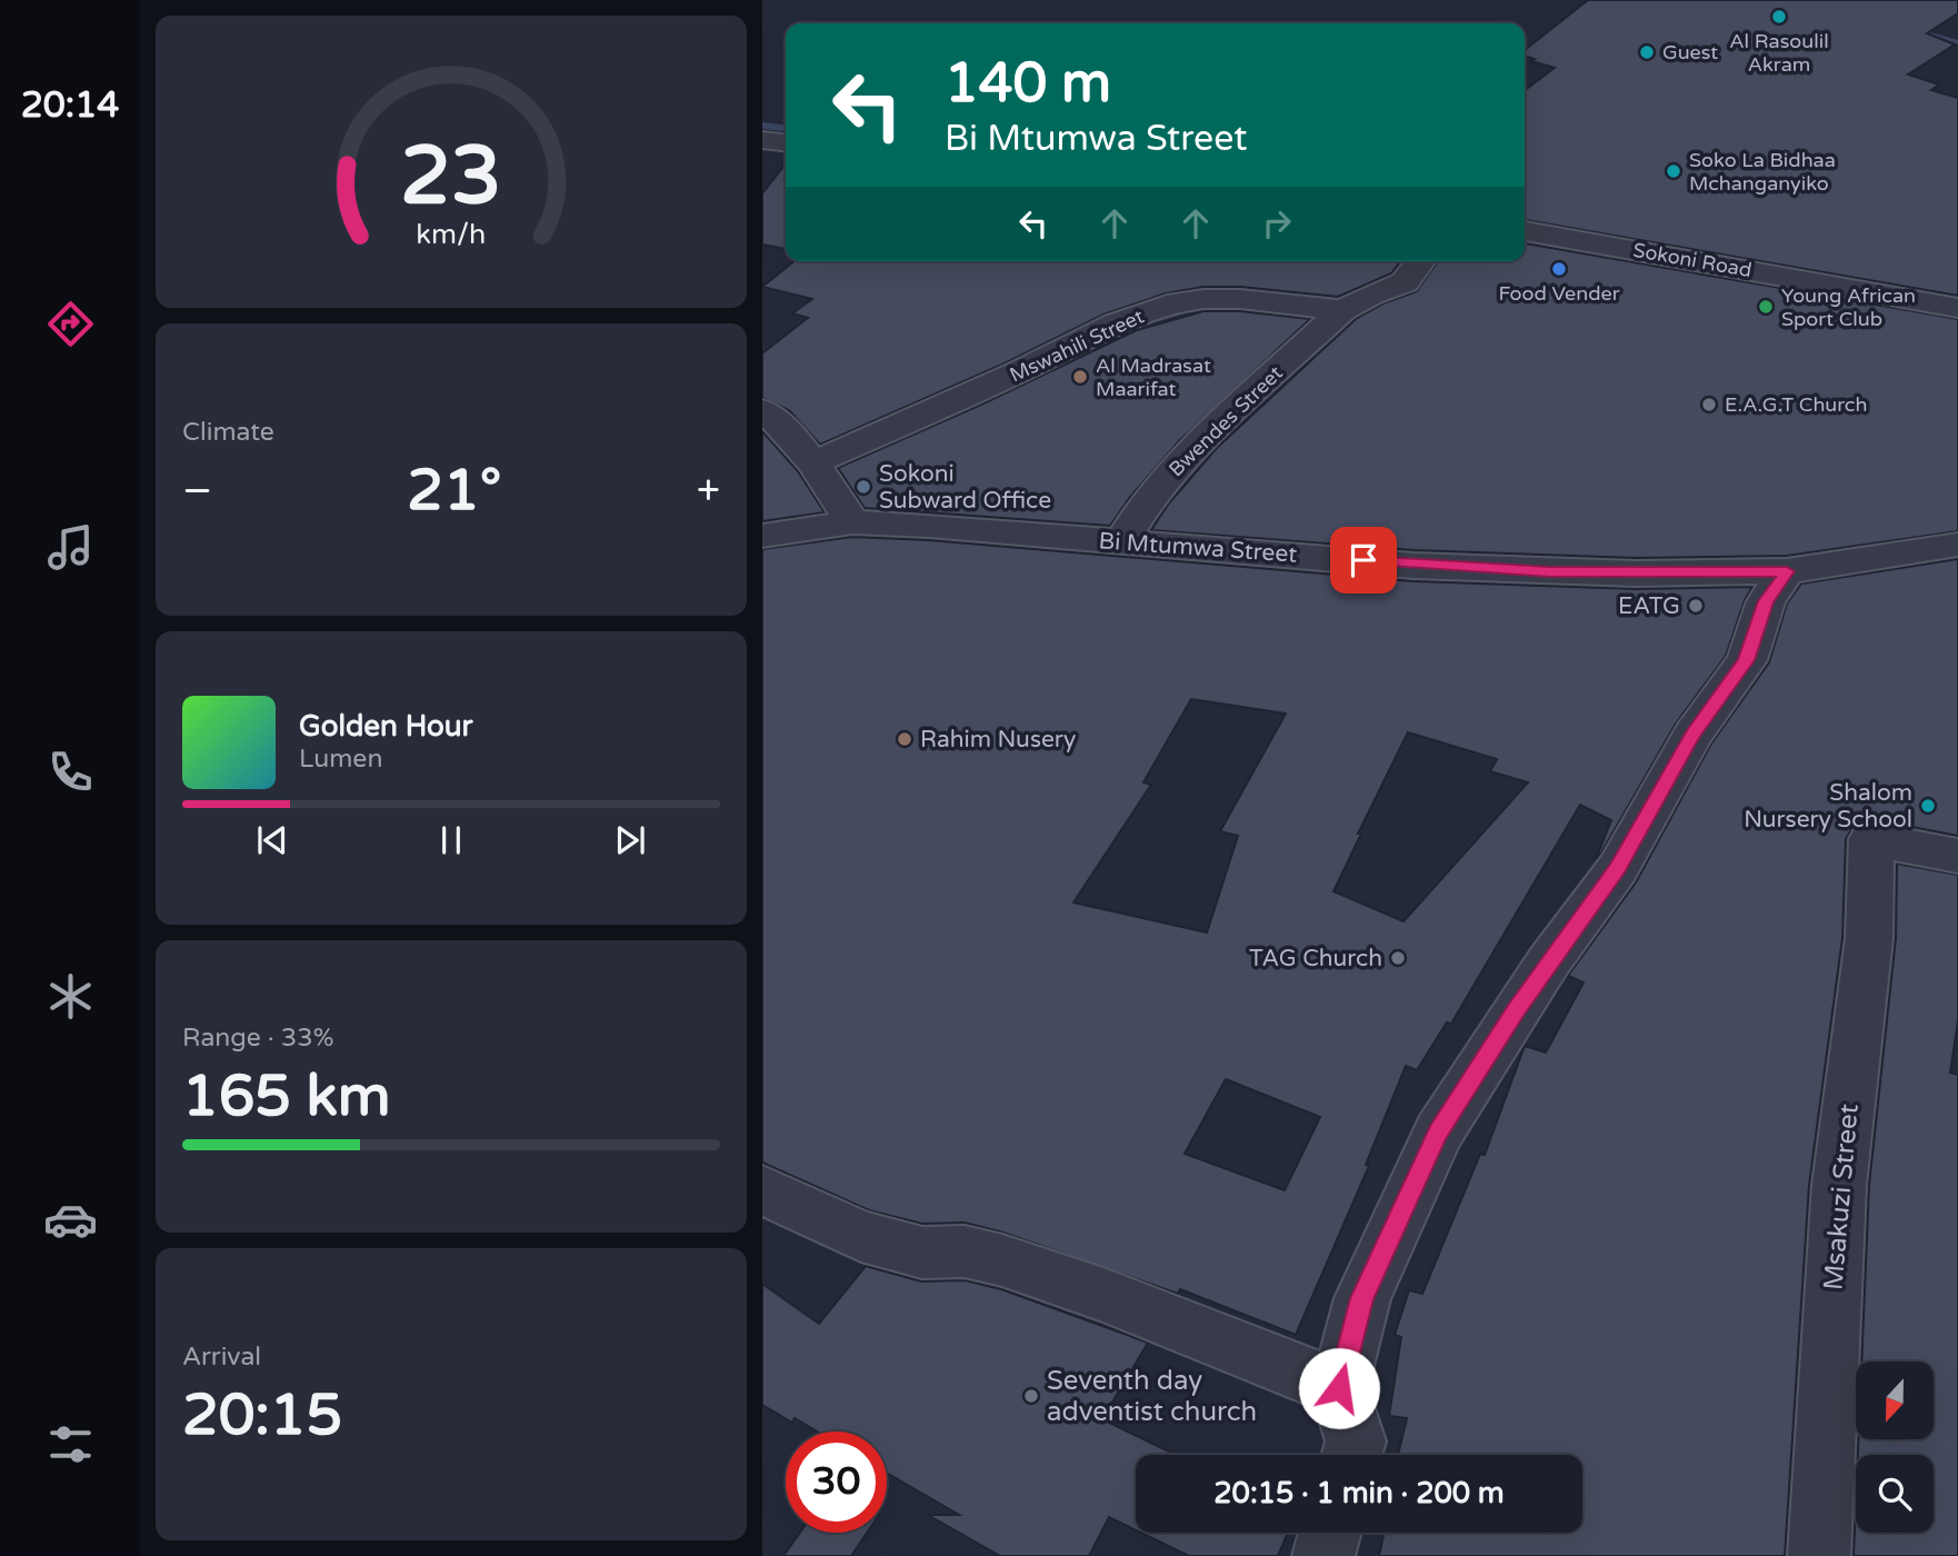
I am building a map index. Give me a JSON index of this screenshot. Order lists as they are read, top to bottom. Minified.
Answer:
{"streets":{"street":["Sokoni Road","Mswahili Street","Bwendes Street","Bi Mtumwa Street","Msakuzi Street"]},"crossings":[["Mswahili Street","Bwendes Street"],["Bwendes Street","Bi Mtumwa Street"]],"places":["Al Rasoulil Akram","Guest","Soko La Bidhaa Mchanganyiko","Food Vender","Young African Sport Club","Al Madrasat Maarifat","E.A.G.T Church","Sokoni Subward Office","EATG","Rahim Nusery","Shalom Nursery School","TAG Church","Seventh day adventist church"],"north":"bottom","page":{"tabs":"20:14","turn":["140 m","Bi Mtumwa Street"],"tile":["Climate",["Range · 33%","165 km"],["Arrival","20:15"]],"heat":["−","21°","+"],"song":["Golden Hour","Lumen"],"limit":"30","trip":"20:15 · 1 min · 200 m","gauge":["23","km/h"]}}
